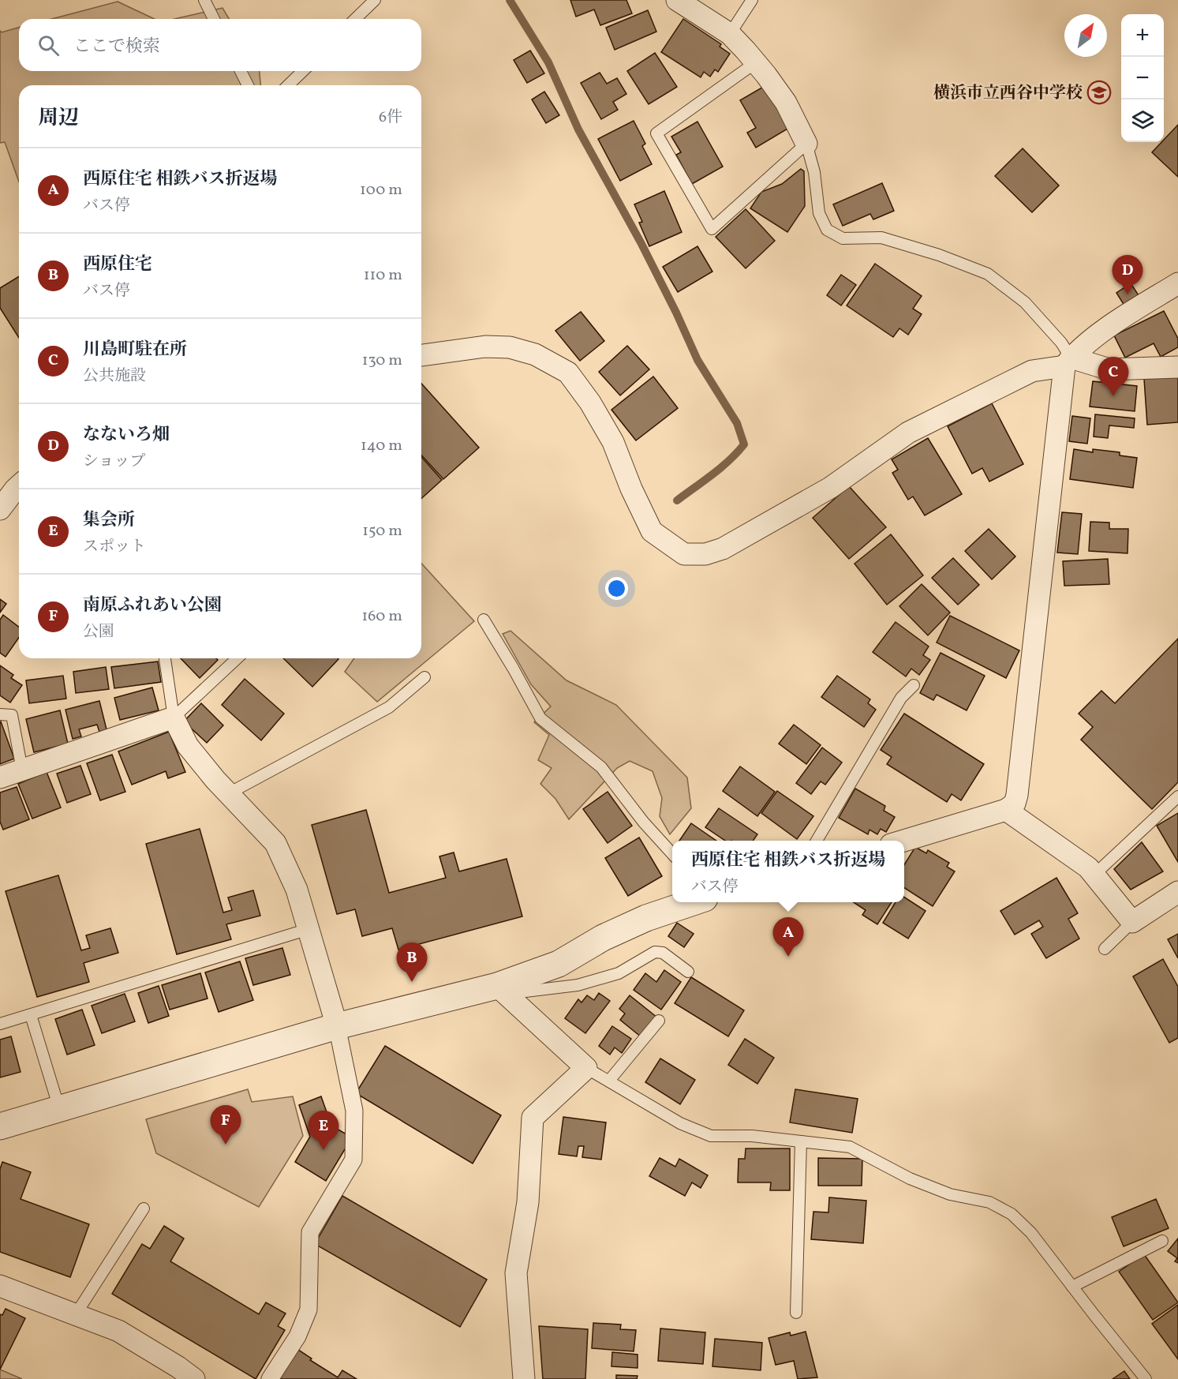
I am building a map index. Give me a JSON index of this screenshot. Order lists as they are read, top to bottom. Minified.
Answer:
{"places":{"school or university":["横浜市立西谷中学校"]},"north":"top right","page":{"map_buttons":["+","−"],"search":"ここで検索","heading":["周辺","6件"],"list":[{"mark":"A","name":"西原住宅 相鉄バス折返場","note":"バス停","value":"100 m"},{"mark":"B","name":"西原住宅","note":"バス停","value":"110 m"},{"mark":"C","name":"川島町駐在所","note":"公共施設","value":"130 m"},{"mark":"D","name":"なないろ畑","note":"ショップ","value":"140 m"},{"mark":"E","name":"集会所","note":"スポット","value":"150 m"},{"mark":"F","name":"南原ふれあい公園","note":"公園","value":"160 m"}],"pins":["D","C","A","B","F","E"],"popup":["西原住宅 相鉄バス折返場","バス停"]}}
